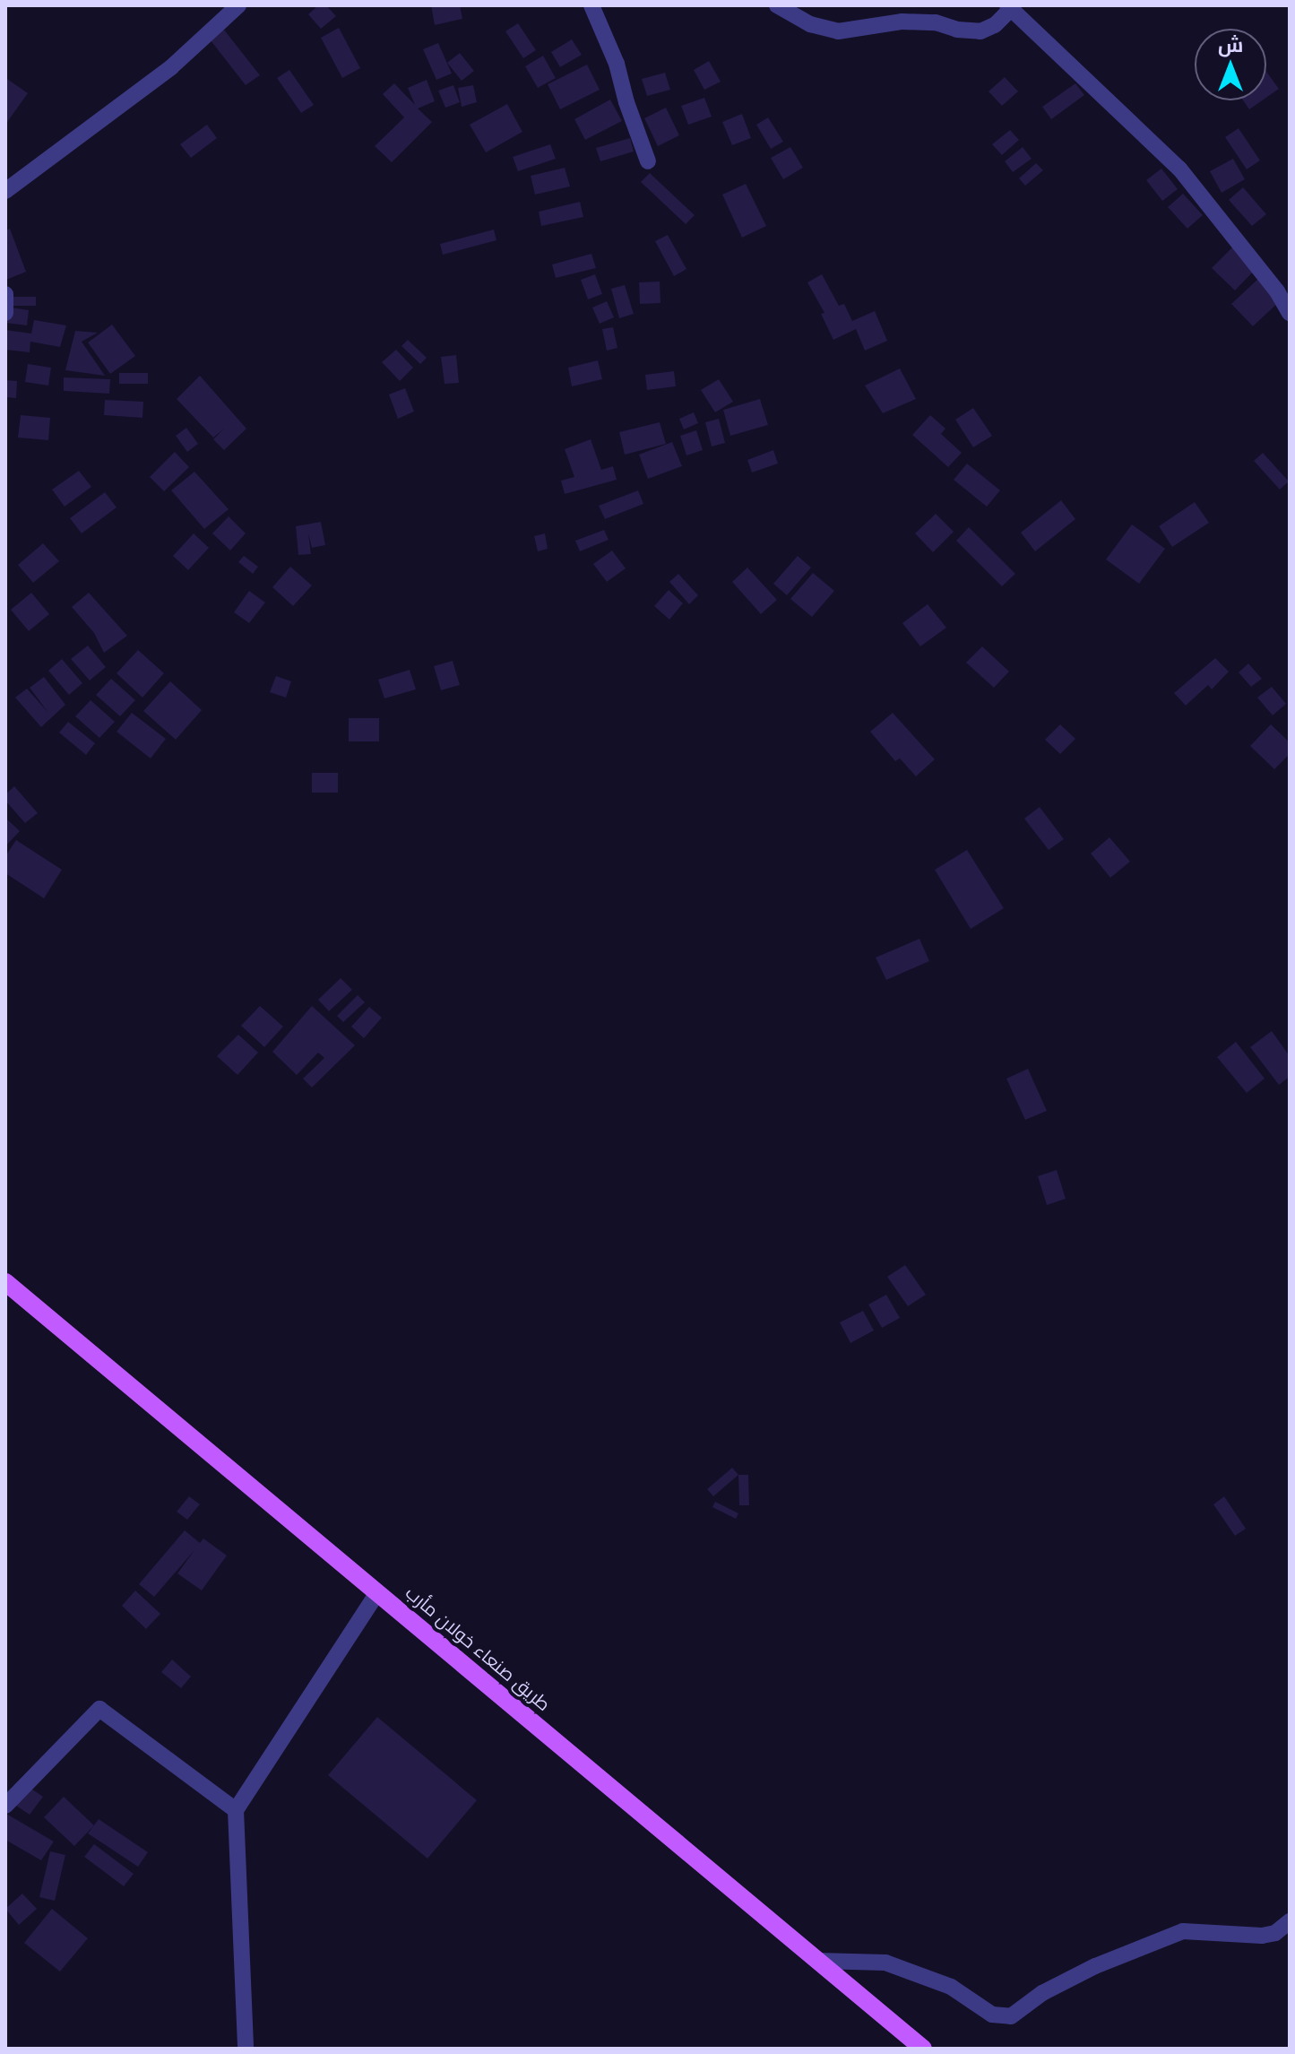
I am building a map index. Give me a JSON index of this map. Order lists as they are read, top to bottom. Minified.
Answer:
{"streets":{"main road":["طريق صنعاء خولان مأرب"]},"north":"top"}
